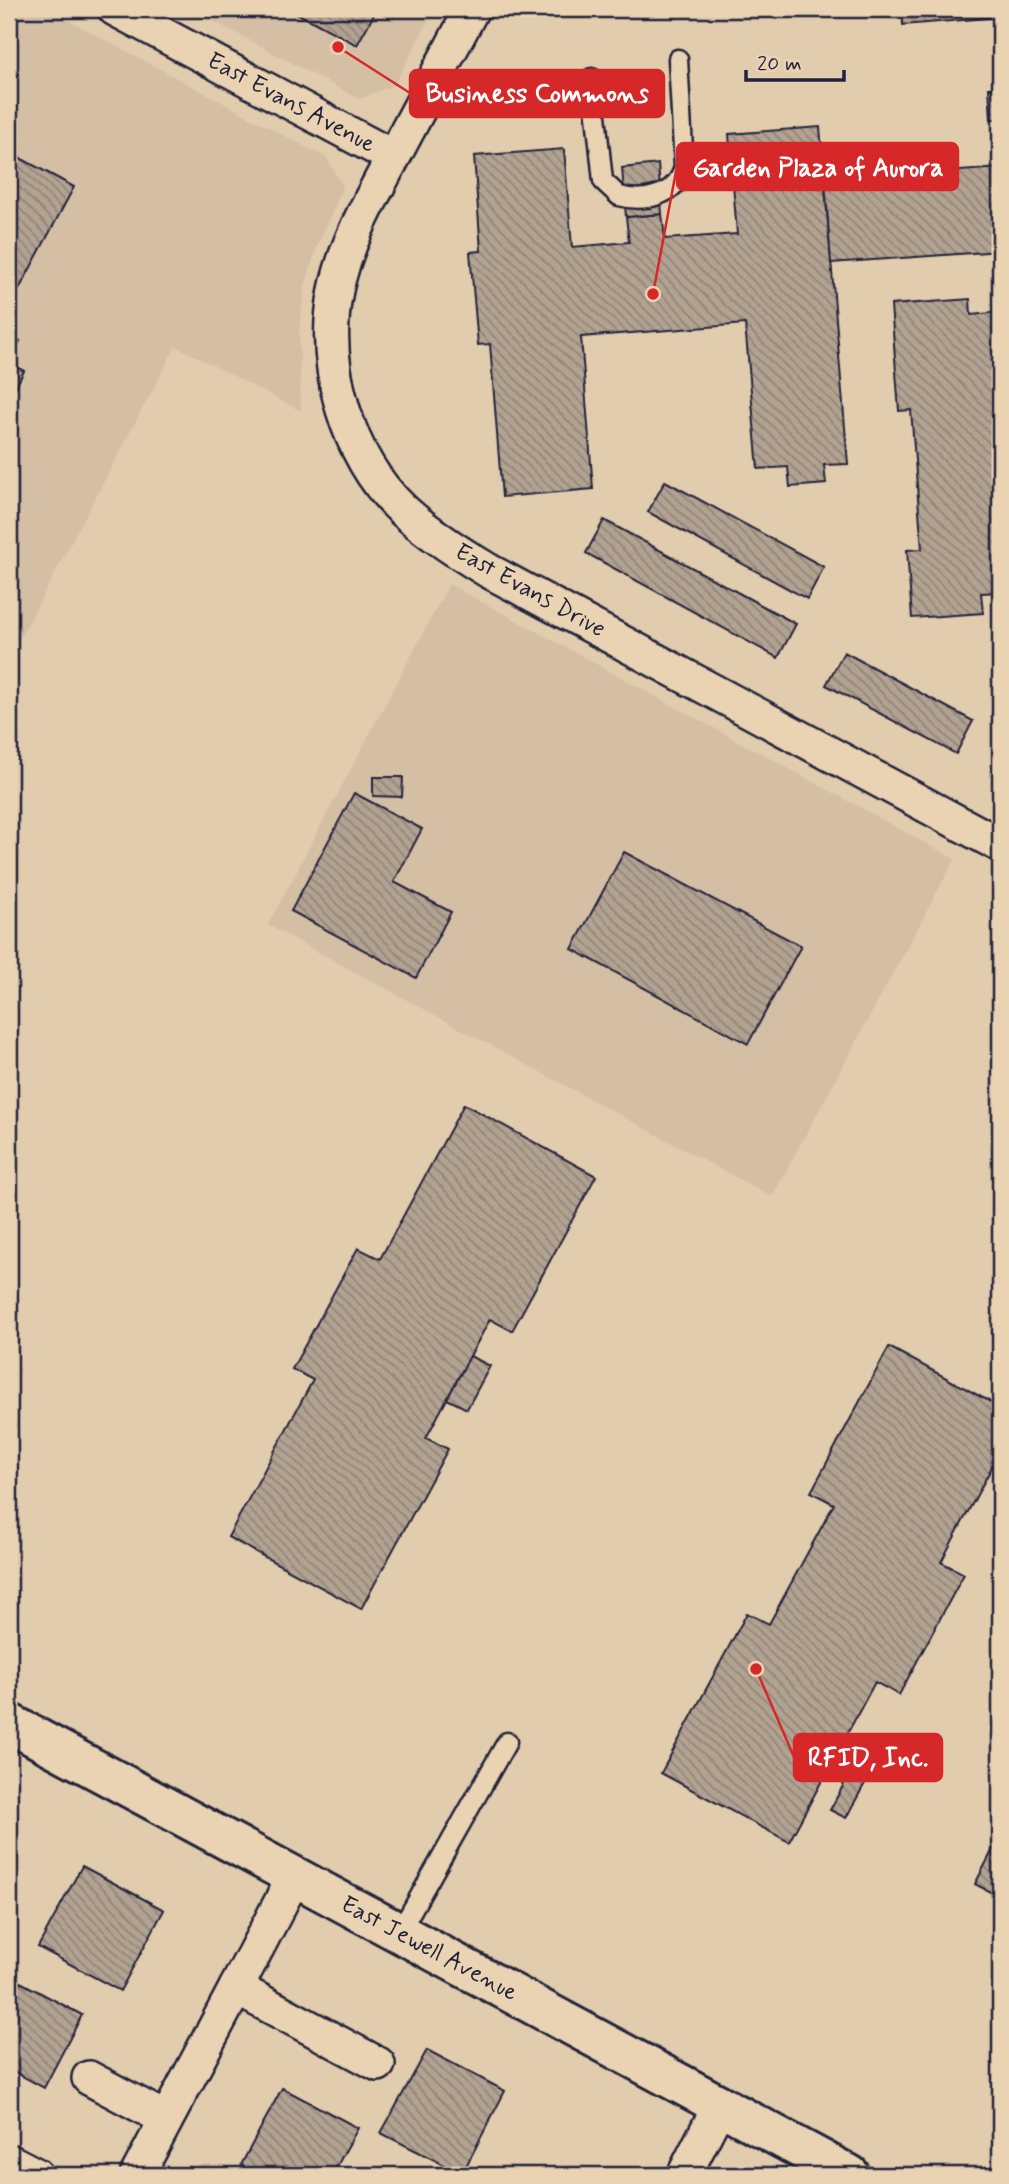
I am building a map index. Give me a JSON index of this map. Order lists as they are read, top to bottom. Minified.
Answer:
{"streets":{"street":["East Evans Avenue","East Evans Drive","East Jewell Avenue"]},"crossings":[["East Evans Avenue","East Evans Drive"]],"places":["Business Commons","Garden Plaza of Aurora","RFID, Inc."],"scale_bar":"20 m"}
